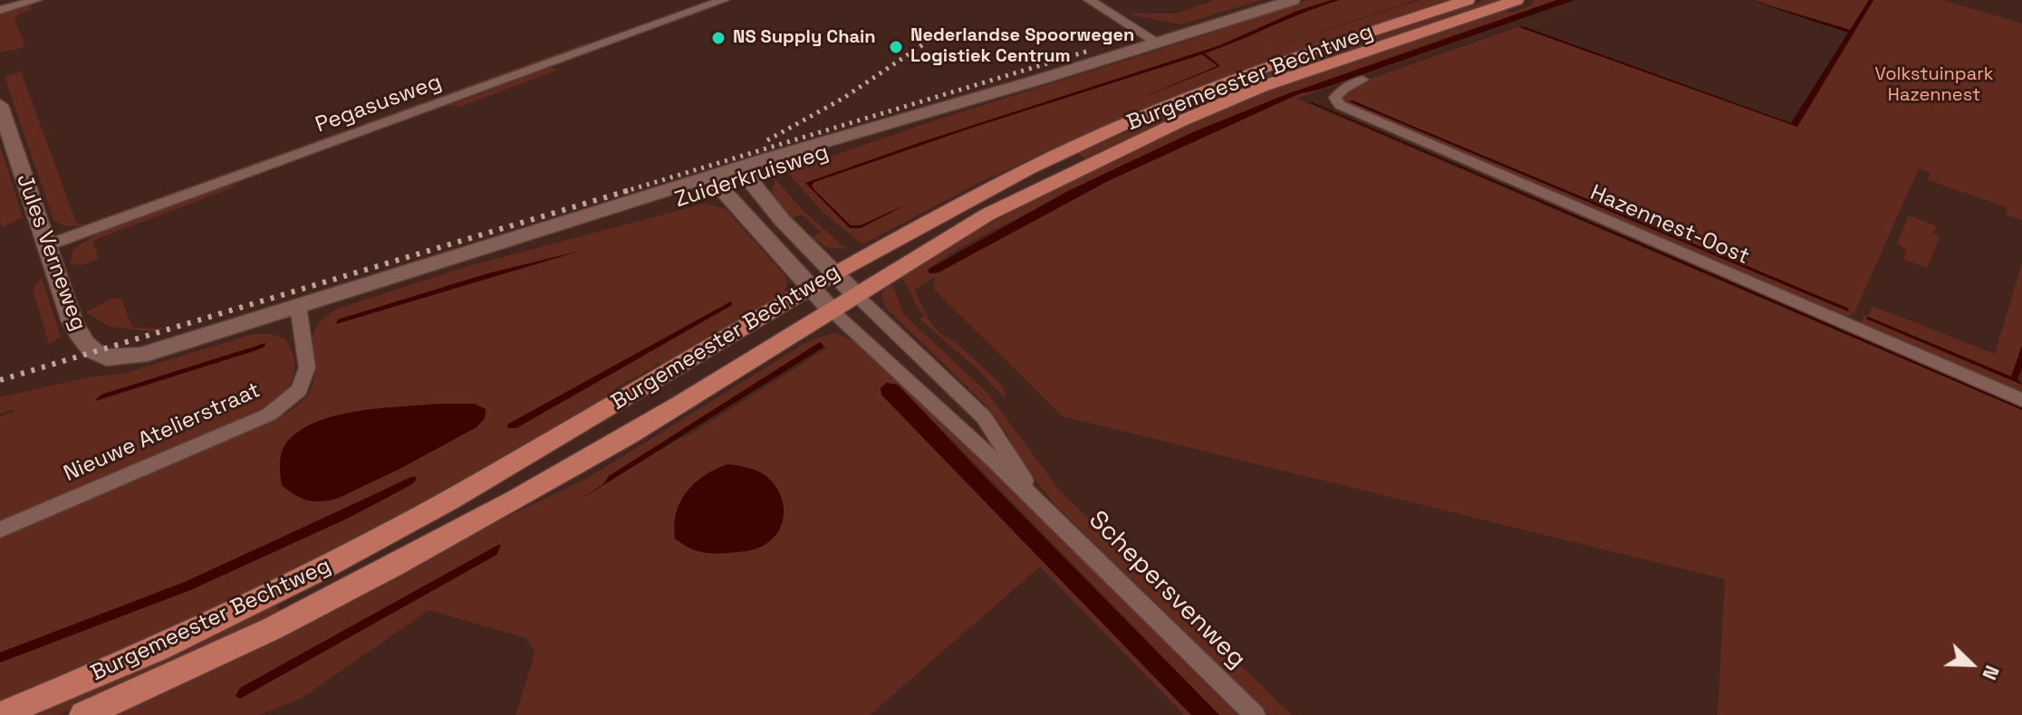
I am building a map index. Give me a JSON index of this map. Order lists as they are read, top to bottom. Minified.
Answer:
{"streets":{"main road":["Burgemeester Bechtweg"],"street":["Pegasusweg","Zuiderkruisweg","Hazennest-Oost","Jules Verneweg","Nieuwe Atelierstraat","Schepersvenweg"]},"crossings":[["Burgemeester Bechtweg","Schepersvenweg"],["Pegasusweg","Jules Verneweg"],["Zuiderkruisweg","Jules Verneweg"],["Zuiderkruisweg","Nieuwe Atelierstraat"]],"parks":["Volkstuinpark Hazennest"],"places":["NS Supply Chain","Nederlandse Spoorwegen Logistiek Centrum"],"north":"bottom right"}
